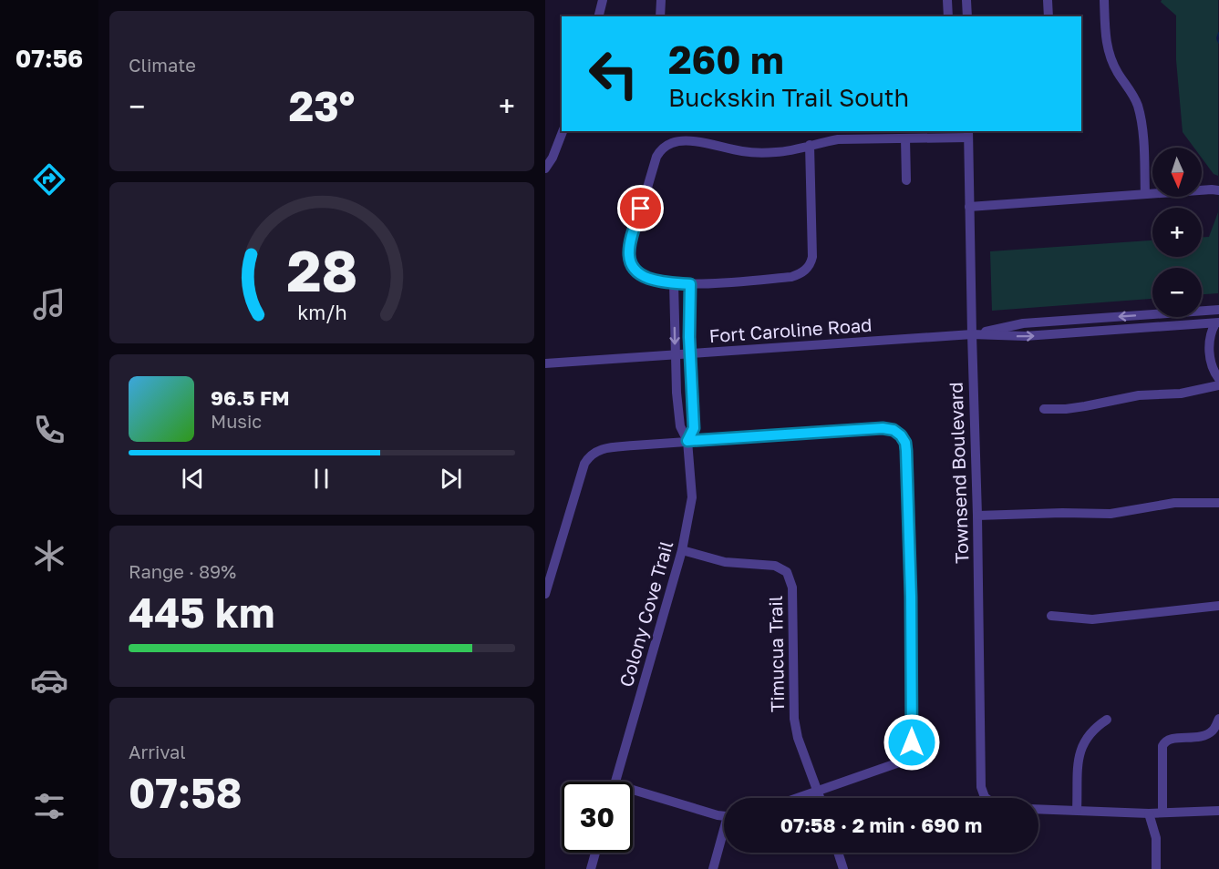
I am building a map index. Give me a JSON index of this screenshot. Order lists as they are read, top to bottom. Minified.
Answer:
{"streets":{"street":["Fort Caroline Road","Townsend Boulevard","Colony Cove Trail","Timucua Trail"]},"crossings":[["Fort Caroline Road","Townsend Boulevard"],["Fort Caroline Road","Colony Cove Trail"],["Colony Cove Trail","Timucua Trail"]],"north":"bottom","page":{"tabs":"07:56","tile":["Climate",["Range · 89%","445 km"],["Arrival","07:58"]],"turn":["260 m","Buckskin Trail South"],"heat":["−","23°","+"],"map_buttons":["+","−"],"song":["96.5 FM","Music"],"limit":"30","trip":"07:58 · 2 min · 690 m","gauge":["28","km/h"]}}
